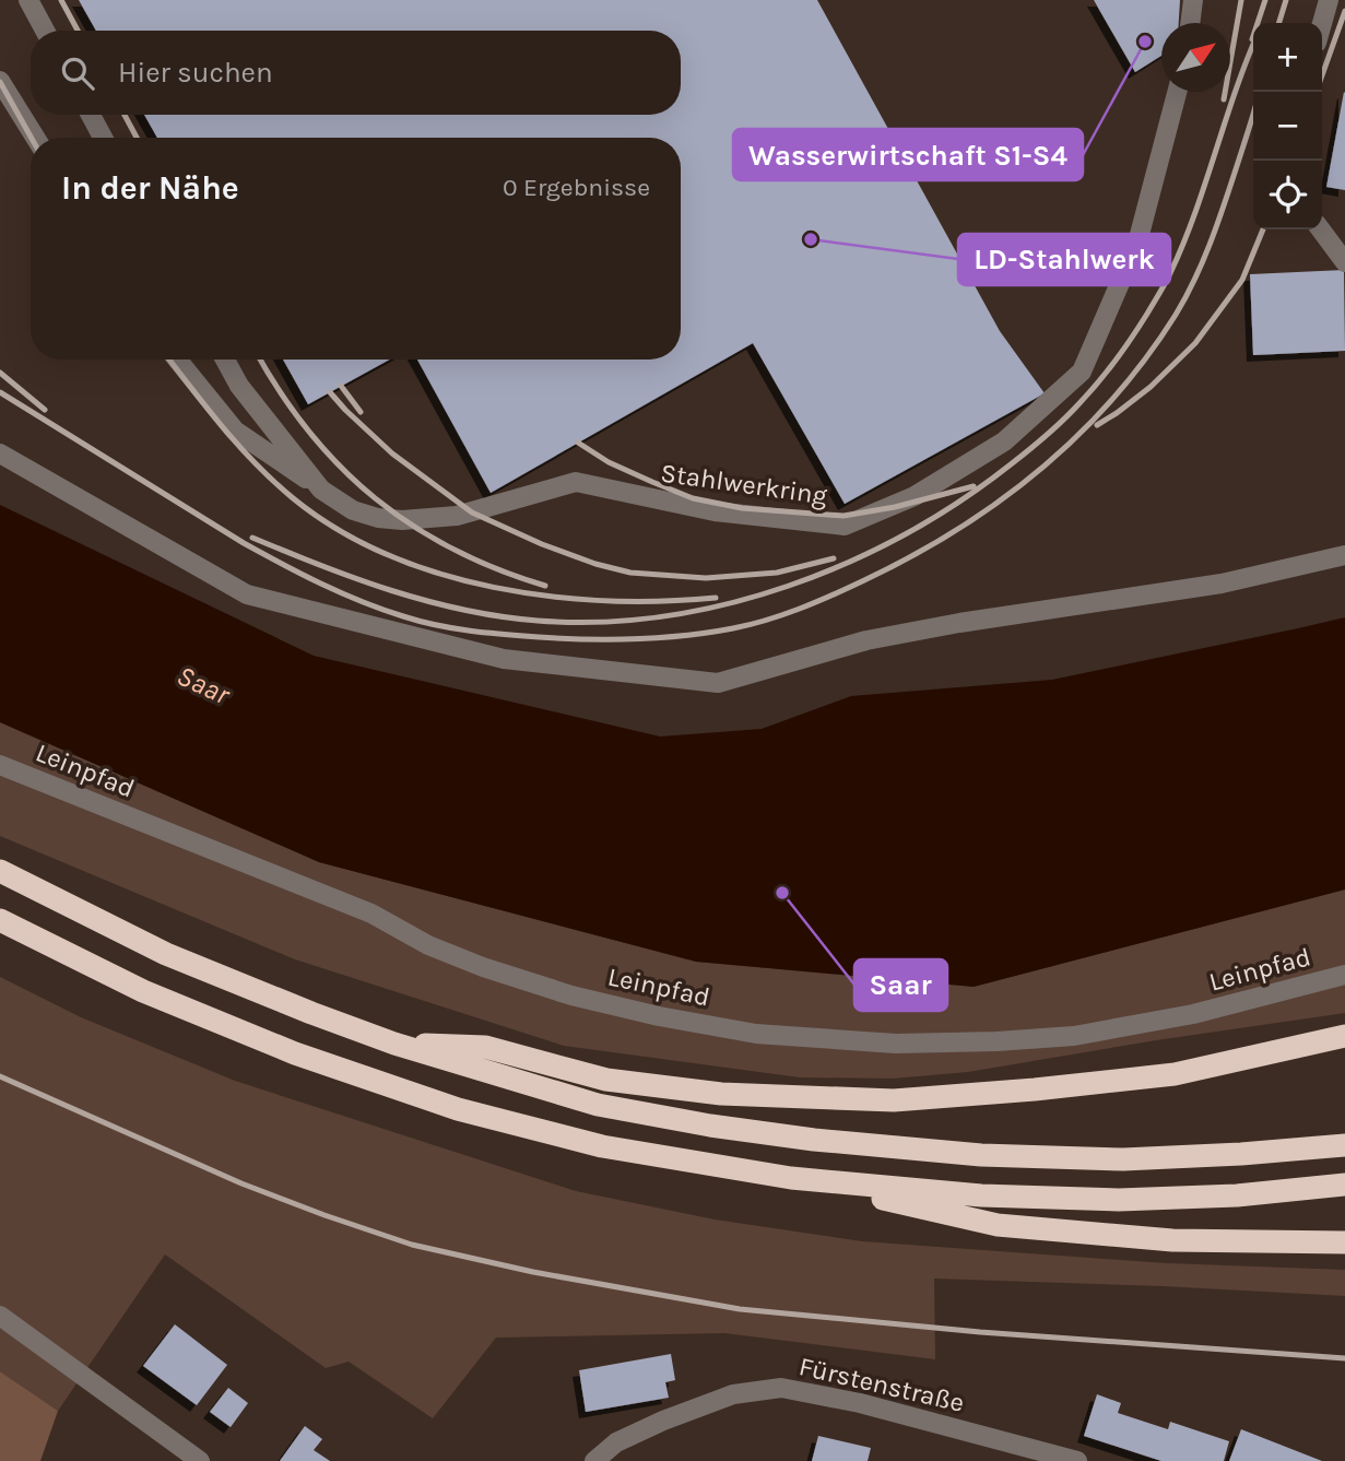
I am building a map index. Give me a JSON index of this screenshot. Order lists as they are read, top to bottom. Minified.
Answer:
{"streets":{"street":["Stahlwerkring","Leinpfad","Fürstenstraße"]},"water":["Saar"],"places":["Wasserwirtschaft S1-S4","LD-Stahlwerk","Saar"],"north":"top right","page":{"map_buttons":["+","−"],"search":"Hier suchen","heading":["In der Nähe","0 Ergebnisse"]}}
